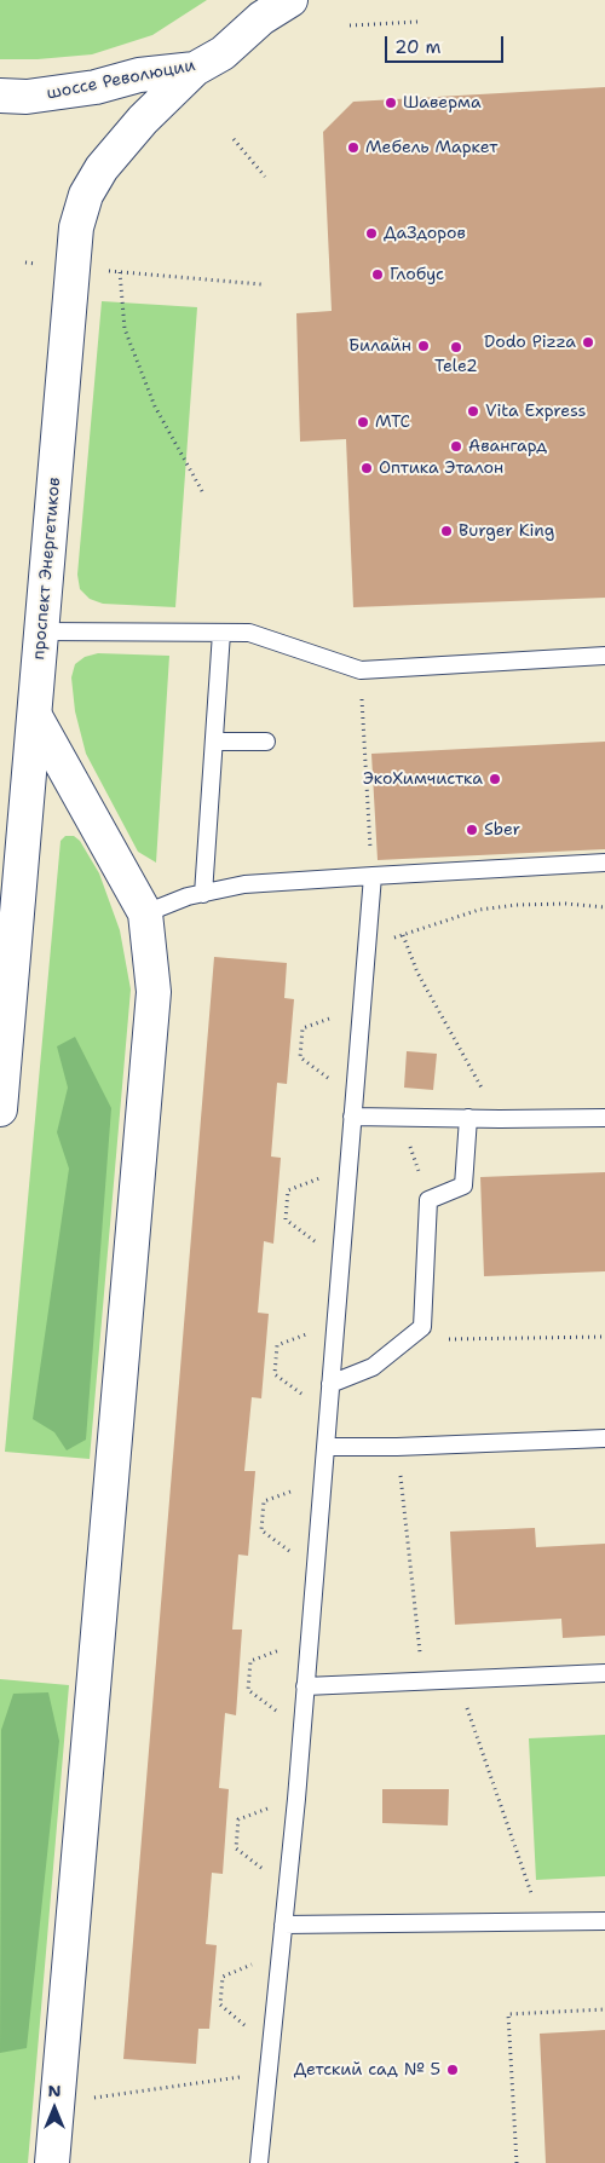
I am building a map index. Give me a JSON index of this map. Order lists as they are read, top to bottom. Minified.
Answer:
{"streets":{"street":["шоссе Революции","проспект Энергетиков"]},"crossings":[["шоссе Революции","проспект Энергетиков"]],"places":["Шаверма","Мебель Маркет","ДаЗдоров","Глобус","Dodo Pizza","Билайн","Tele2","Vita Express","МТС","Авангард","Оптика Эталон","Burger King","ЭкоХимчистка","Sber","Детский сад № 5"],"scale_bar":"20 m","north":"top"}
